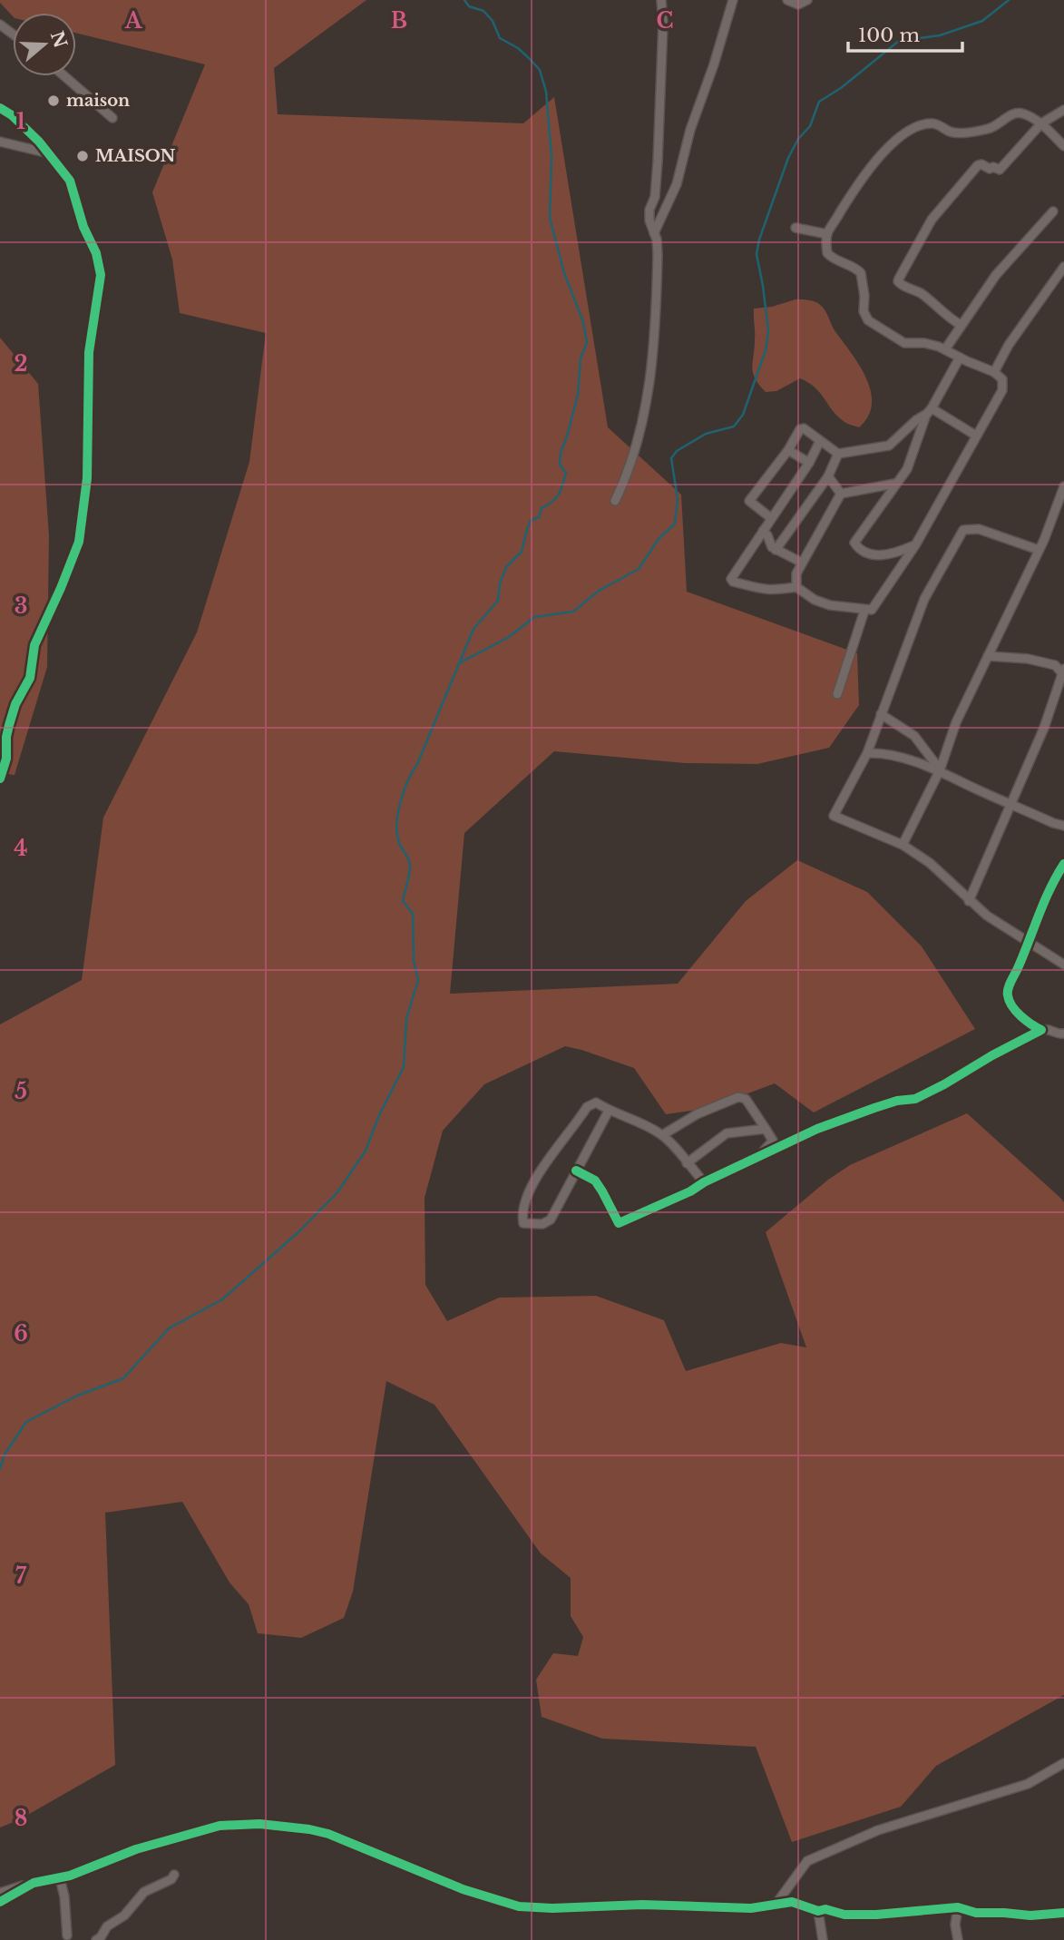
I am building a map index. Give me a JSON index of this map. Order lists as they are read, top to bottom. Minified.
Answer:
{"places":["maison","MAISON"],"scale_bar":"100 m","north":"right","grid":{"columns":["A","B","C"],"rows":["1","2","3","4","5","6","7","8"]}}
